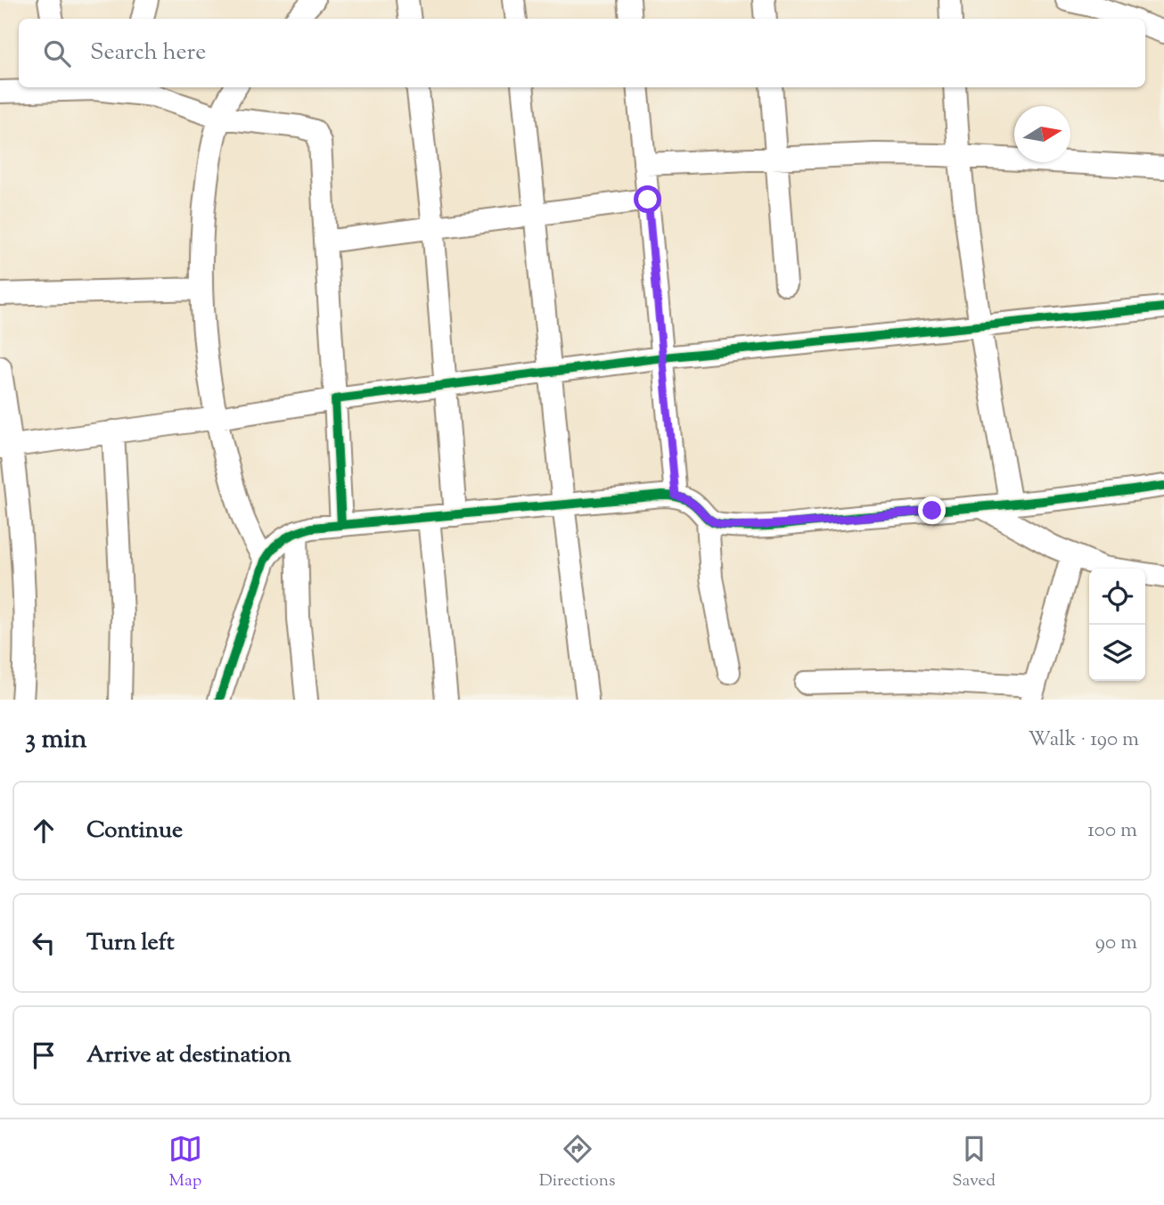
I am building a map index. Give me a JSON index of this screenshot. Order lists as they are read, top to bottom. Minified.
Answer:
{"north":"right","page":{"search":"Search here","heading":["3 min","Walk · 190 m"],"list":[["Continue","100 m"],["Turn left","90 m"],"Arrive at destination"],"nav":["Map","Directions","Saved"]}}
